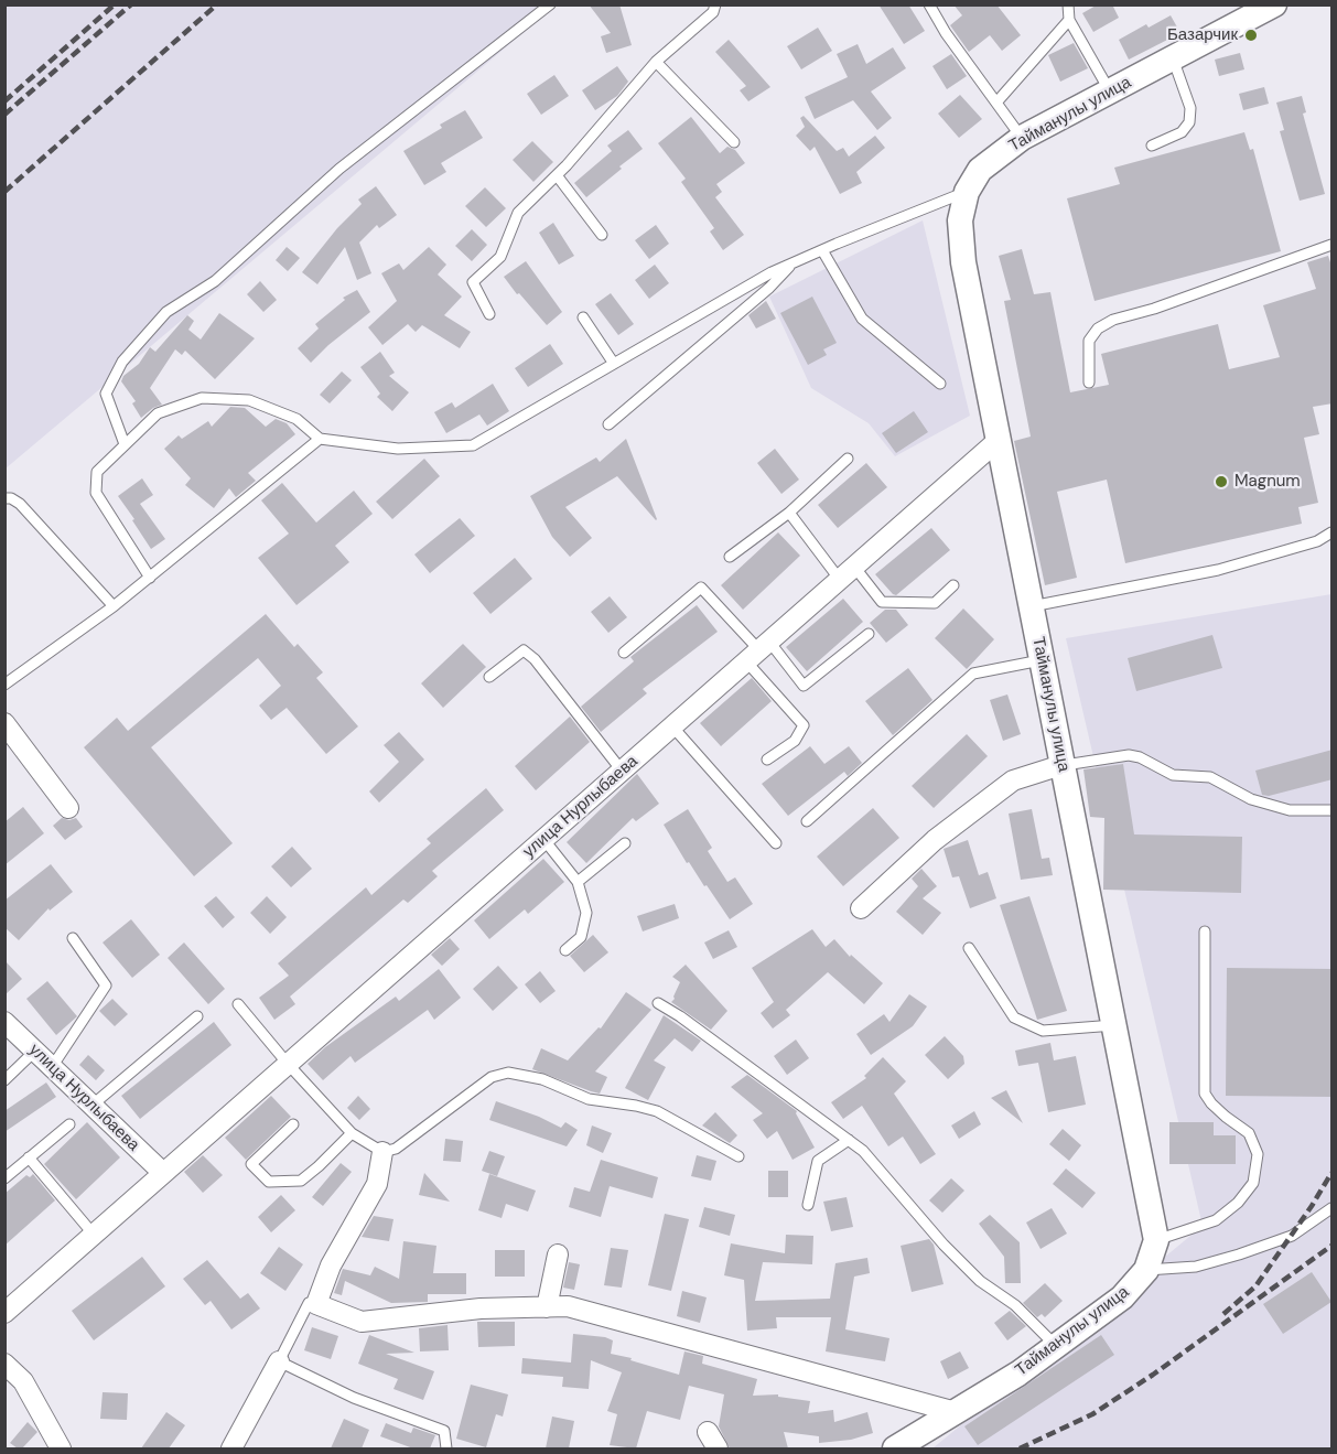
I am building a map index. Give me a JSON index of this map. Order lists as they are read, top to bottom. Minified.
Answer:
{"streets":{"street":["Тайманулы улица","улица Нурлыбаева"]},"crossings":[["Тайманулы улица","улица Нурлыбаева"]],"places":["Базарчик","Magnum"]}
